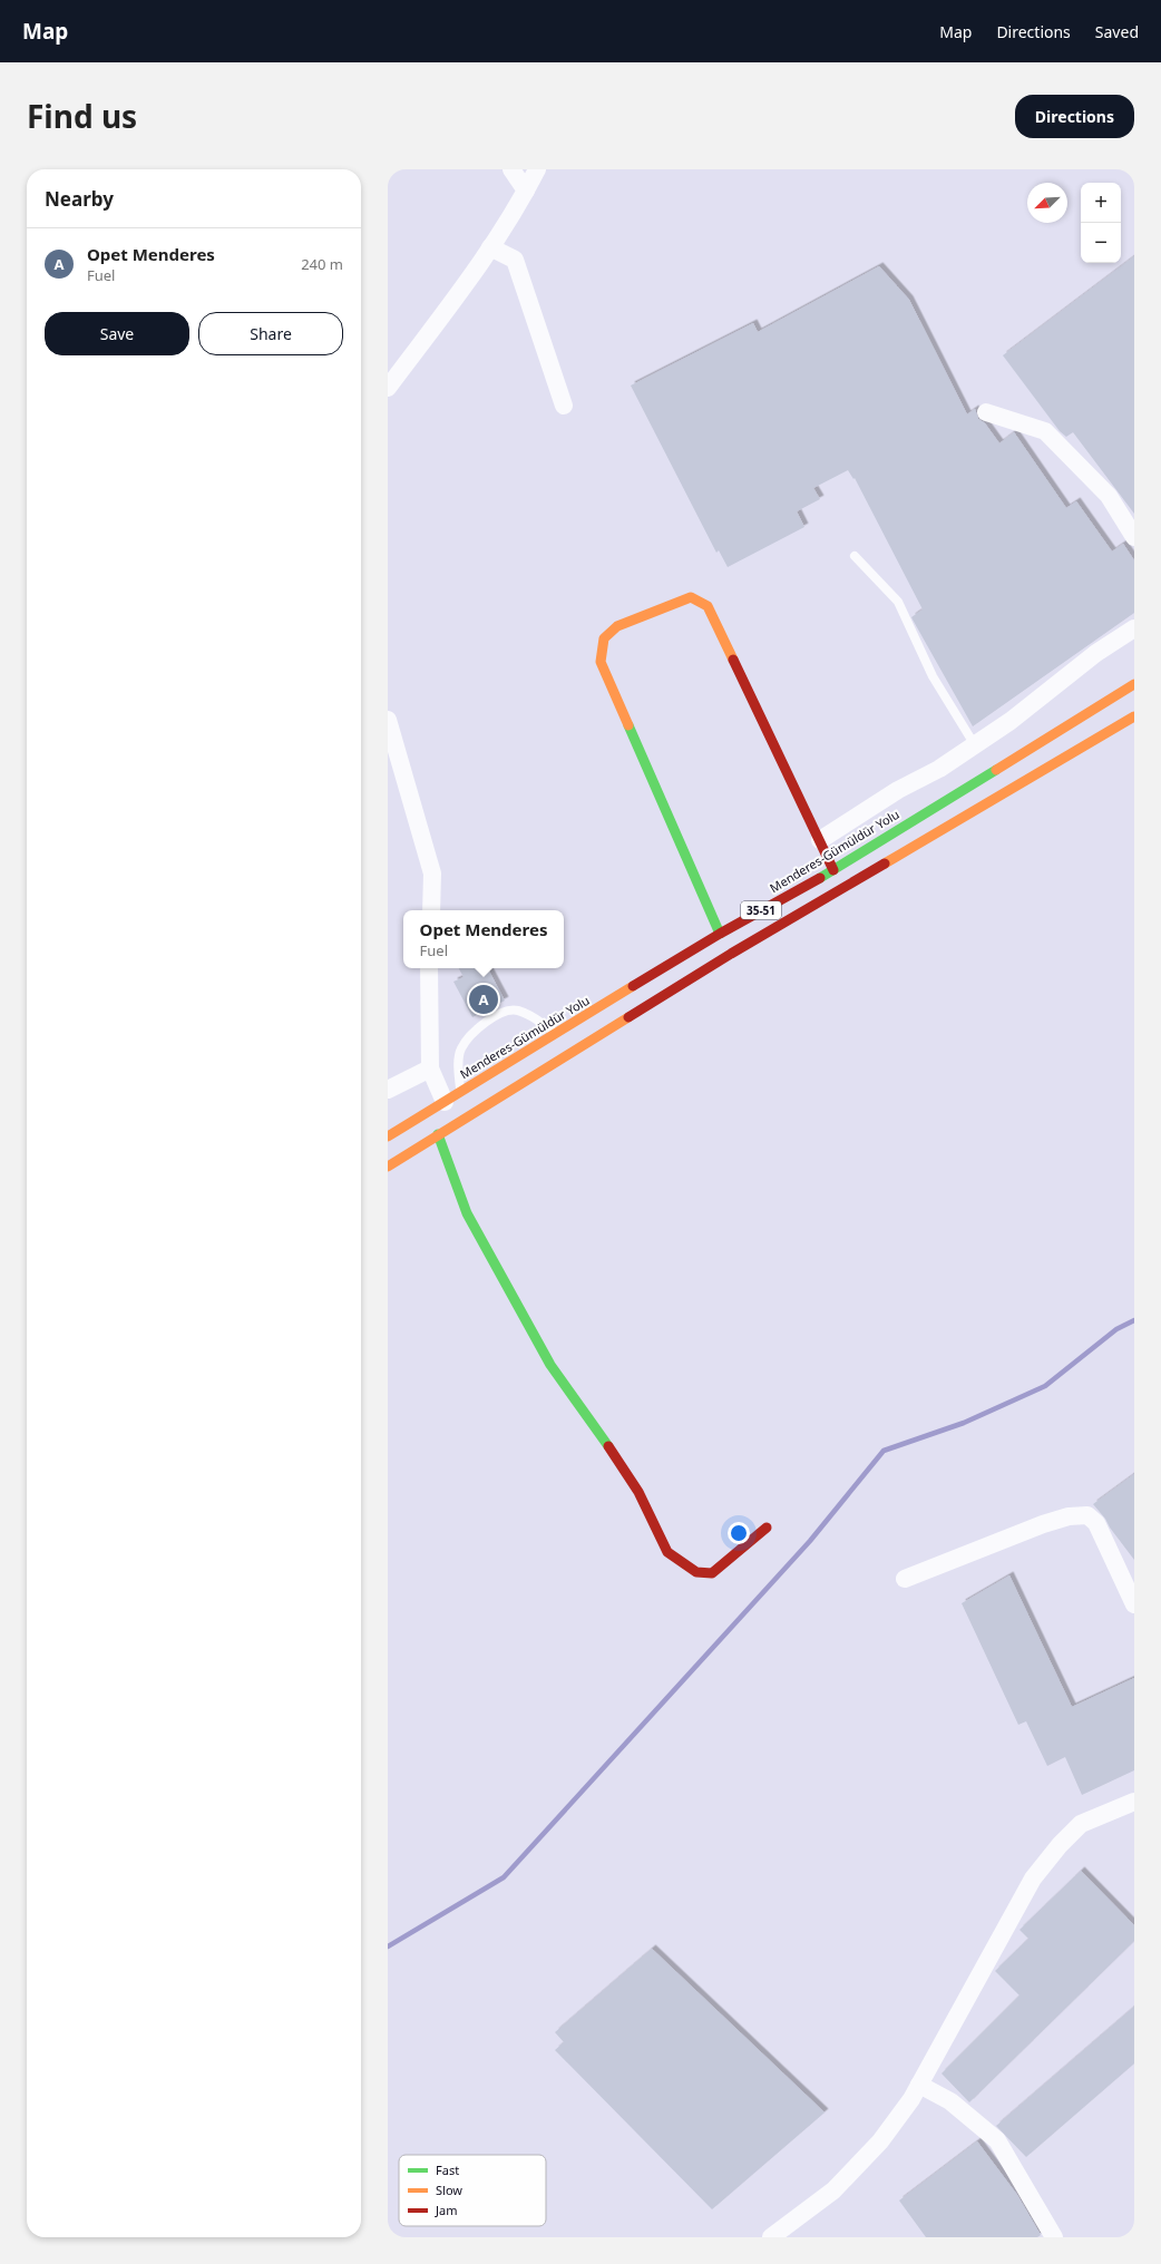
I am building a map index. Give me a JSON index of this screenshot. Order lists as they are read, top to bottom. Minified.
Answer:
{"streets":{"main road":["Menderes-Gümüldür Yolu","35-51"]},"legend":["Fast","Slow","Jam"],"north":"bottom left","page":{"header":"Map","nav":["Map","Directions","Saved"],"title":"Find us","buttons":["Directions",["Save","Share"]],"heading":"Nearby","map_buttons":["+","−"],"list":[{"mark":"A","name":"Opet Menderes","note":"Fuel","value":"240 m"}],"popup":["Opet Menderes","Fuel"],"pins":"A"}}
